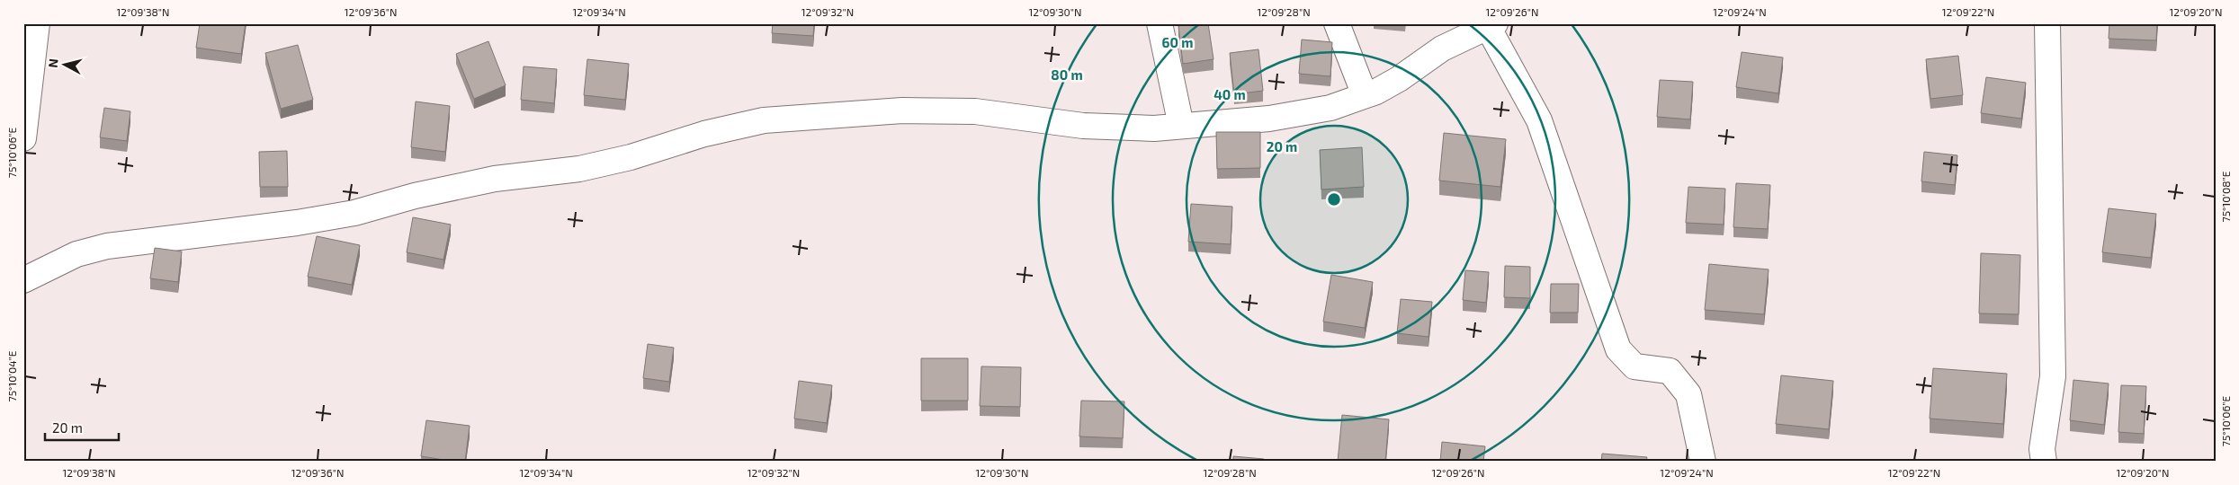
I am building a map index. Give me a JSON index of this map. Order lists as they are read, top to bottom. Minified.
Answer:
{"scale_bar":"20 m","north":"left","coordinates":["12°09'38\"N","12°09'36\"N","12°09'34\"N","12°09'32\"N","12°09'30\"N","12°09'28\"N","12°09'26\"N","12°09'24\"N","12°09'22\"N","12°09'20\"N","75°10'06\"E","75°10'08\"E","75°10'04\"E"],"rings":["60 m","80 m","40 m","20 m"]}
